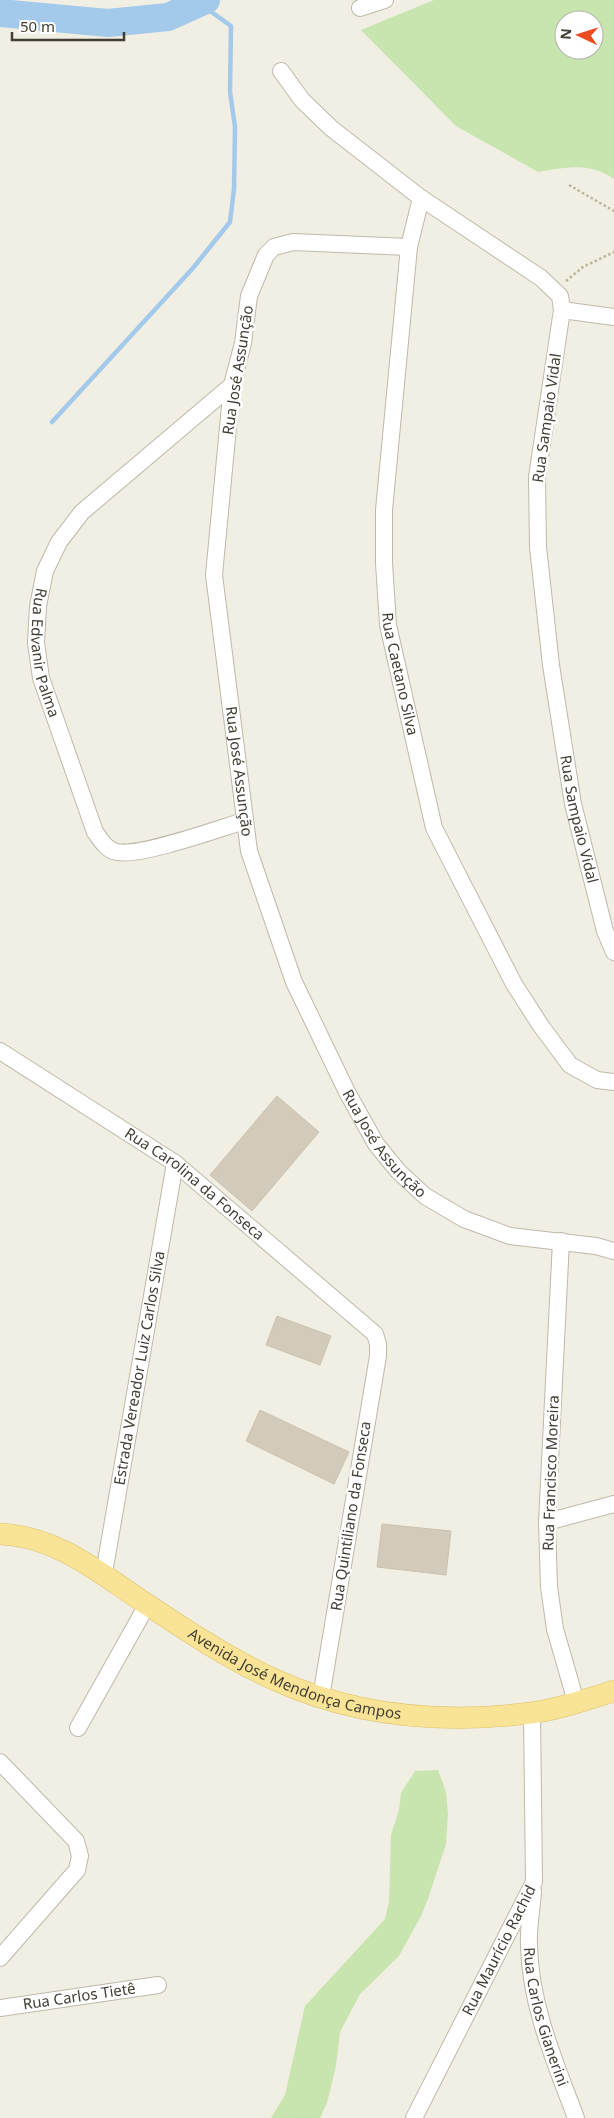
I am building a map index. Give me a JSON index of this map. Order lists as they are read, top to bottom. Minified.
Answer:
{"streets":{"main road":["Avenida José Mendonça Campos"],"street":["Rua José Assunção","Rua Sampaio Vidal","Rua Edvanir Palma","Rua Caetano Silva","Rua Carolina da Fonseca","Estrada Vereador Luiz Carlos Silva","Rua Francisco Moreira","Rua Quintiliano da Fonseca","Rua Maurício Rachid","Rua Carlos Tietê","Rua Carlos Gianerini"]},"crossings":[["Rua José Assunção","Rua Edvanir Palma"],["Rua José Assunção","Rua Caetano Silva"],["Rua José Assunção","Rua Francisco Moreira"],["Rua Carolina da Fonseca","Estrada Vereador Luiz Carlos Silva"],["Rua Carolina da Fonseca","Rua Quintiliano da Fonseca"],["Estrada Vereador Luiz Carlos Silva","Avenida José Mendonça Campos"],["Rua Francisco Moreira","Avenida José Mendonça Campos"],["Rua Quintiliano da Fonseca","Avenida José Mendonça Campos"],["Avenida José Mendonça Campos","Rua Maurício Rachid"],["Rua Maurício Rachid","Rua Carlos Gianerini"]],"scale_bar":"50 m","north":"left"}
